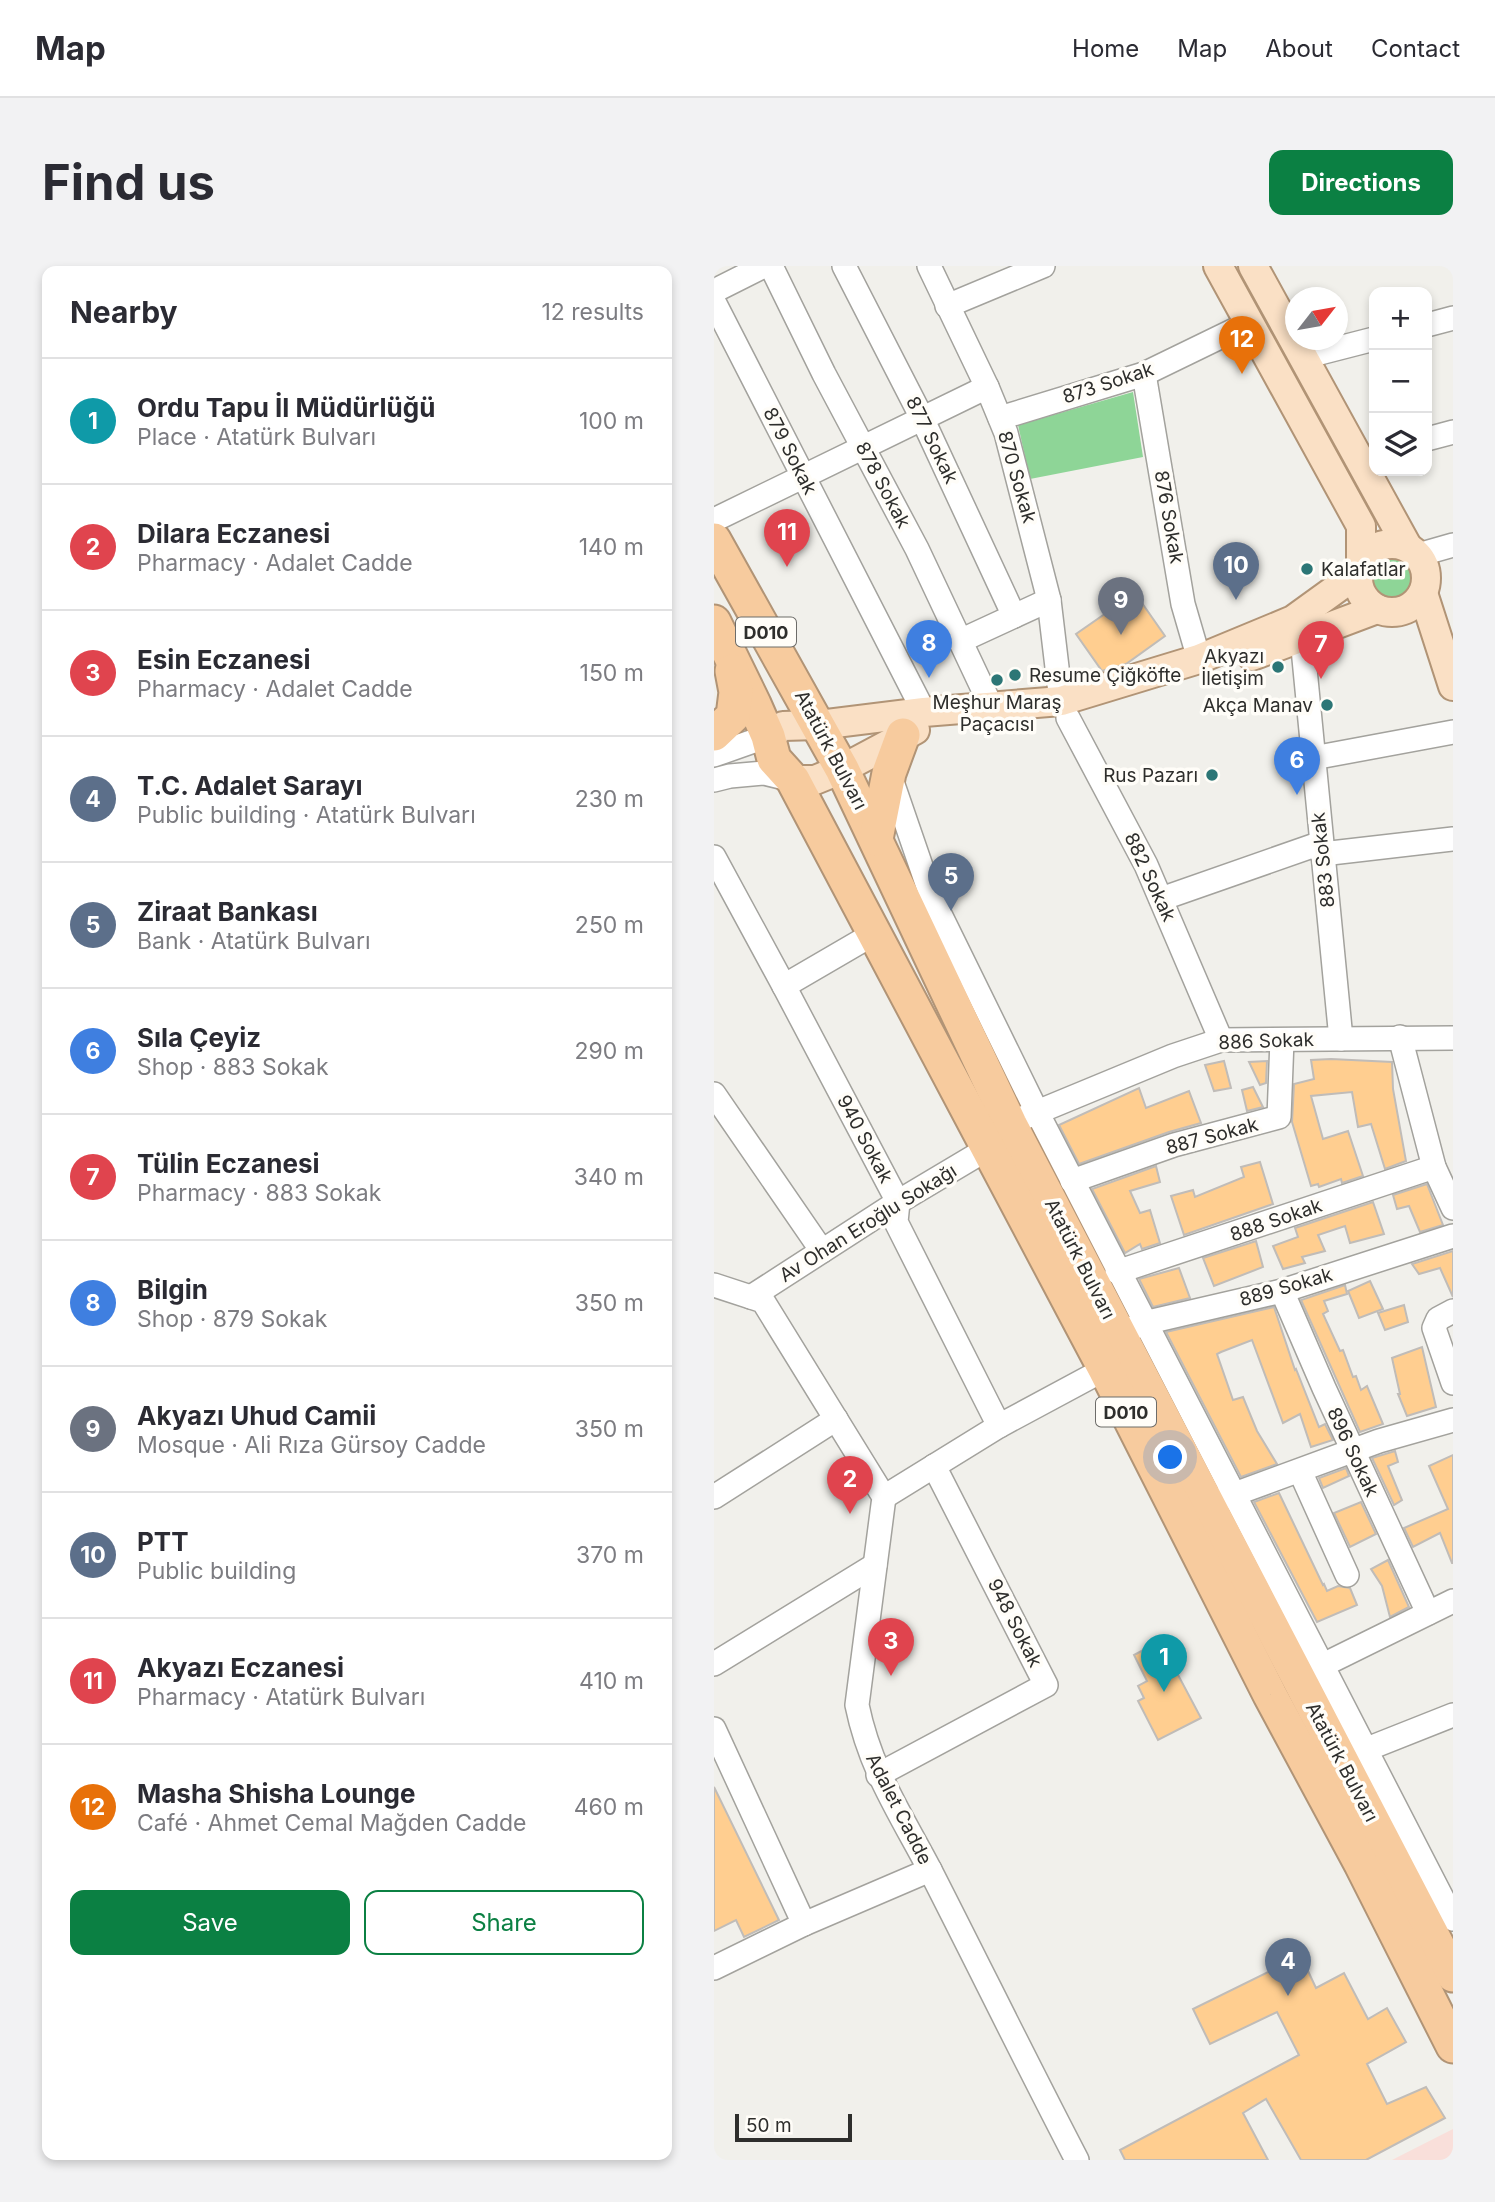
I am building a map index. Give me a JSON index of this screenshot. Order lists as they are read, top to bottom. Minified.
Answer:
{"streets":{"highway":["D010","Atatürk Bulvarı"],"street":["873 Sokak","877 Sokak","879 Sokak","870 Sokak","878 Sokak","876 Sokak","883 Sokak","882 Sokak","886 Sokak","887 Sokak","940 Sokak","888 Sokak","Av Ohan Eroğlu Sokağı","889 Sokak","896 Sokak","948 Sokak","Adalet Cadde"]},"crossings":[["873 Sokak","870 Sokak"],["873 Sokak","876 Sokak"],["870 Sokak","882 Sokak"],["Atatürk Bulvarı","886 Sokak"],["Atatürk Bulvarı","Av Ohan Eroğlu Sokağı"],["Atatürk Bulvarı","889 Sokak"],["883 Sokak","886 Sokak"],["882 Sokak","886 Sokak"],["886 Sokak","887 Sokak"],["940 Sokak","Av Ohan Eroğlu Sokağı"],["889 Sokak","896 Sokak"],["948 Sokak","Adalet Cadde"]],"places":["Kalafatlar","Akyazı İletişim","Resume Çiğköfte","Meşhur Maraş Paçacısı","Akça Manav","Rus Pazarı"],"scale_bar":"50 m","north":"top right","page":{"header":"Map","nav":["Home","Map","About","Contact"],"buttons":["Directions",["Save","Share"]],"title":"Find us","heading":["Nearby","12 results"],"map_buttons":["+","−"],"pins":["12","11","10","9","8","7","6","5","2","3","1","4"],"list":[{"mark":"1","name":"Ordu Tapu İl Müdürlüğü","note":"Place · Atatürk Bulvarı","value":"100 m"},{"mark":"2","name":"Dilara Eczanesi","note":"Pharmacy · Adalet Cadde","value":"140 m"},{"mark":"3","name":"Esin Eczanesi","note":"Pharmacy · Adalet Cadde","value":"150 m"},{"mark":"4","name":"T.C. Adalet Sarayı","note":"Public building · Atatürk Bulvarı","value":"230 m"},{"mark":"5","name":"Ziraat Bankası","note":"Bank · Atatürk Bulvarı","value":"250 m"},{"mark":"6","name":"Sıla Çeyiz","note":"Shop · 883 Sokak","value":"290 m"},{"mark":"7","name":"Tülin Eczanesi","note":"Pharmacy · 883 Sokak","value":"340 m"},{"mark":"8","name":"Bilgin","note":"Shop · 879 Sokak","value":"350 m"},{"mark":"9","name":"Akyazı Uhud Camii","note":"Mosque · Ali Rıza Gürsoy Cadde","value":"350 m"},{"mark":"10","name":"PTT","note":"Public building","value":"370 m"},{"mark":"11","name":"Akyazı Eczanesi","note":"Pharmacy · Atatürk Bulvarı","value":"410 m"},{"mark":"12","name":"Masha Shisha Lounge","note":"Café · Ahmet Cemal Mağden Cadde","value":"460 m"}],"scale":"50 m"}}
